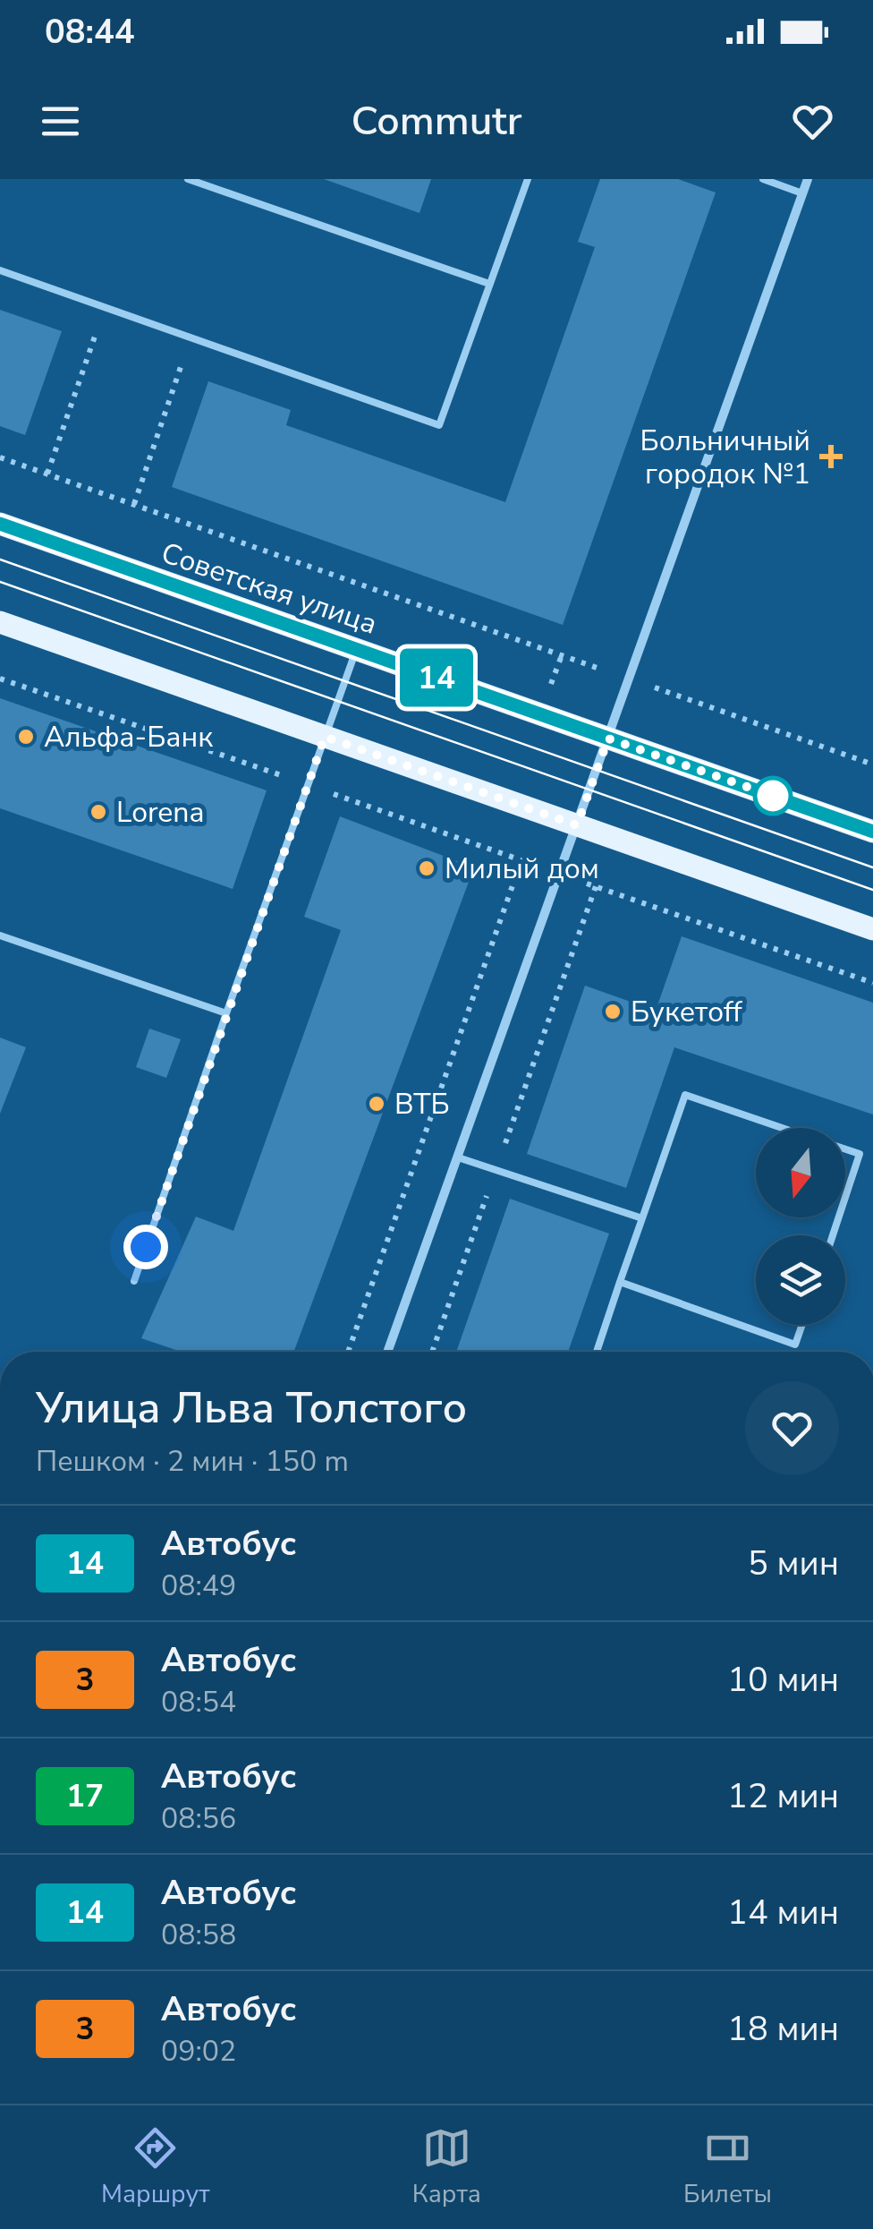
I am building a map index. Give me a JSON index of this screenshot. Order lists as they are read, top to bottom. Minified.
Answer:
{"streets":{"main road":["Советская улица"]},"places":{"health":["Больничный городок №1"],"other":["Альфа-Банк","Lorena","Милый дом","Букетoff","ВТБ"]},"lines":["bus line 14"],"north":"bottom","page":{"status":"08:44","header":"Commutr","on_map":"14","heading":["Улица Льва Толстого","Пешком · 2 мин · 150 m"],"list":[{"mark":"14","name":"Автобус","note":"08:49","value":"5 мин"},{"mark":"3","name":"Автобус","note":"08:54","value":"10 мин"},{"mark":"17","name":"Автобус","note":"08:56","value":"12 мин"},{"mark":"14","name":"Автобус","note":"08:58","value":"14 мин"},{"mark":"3","name":"Автобус","note":"09:02","value":"18 мин"}],"tabs":["Маршрут","Карта","Билеты"]}}
